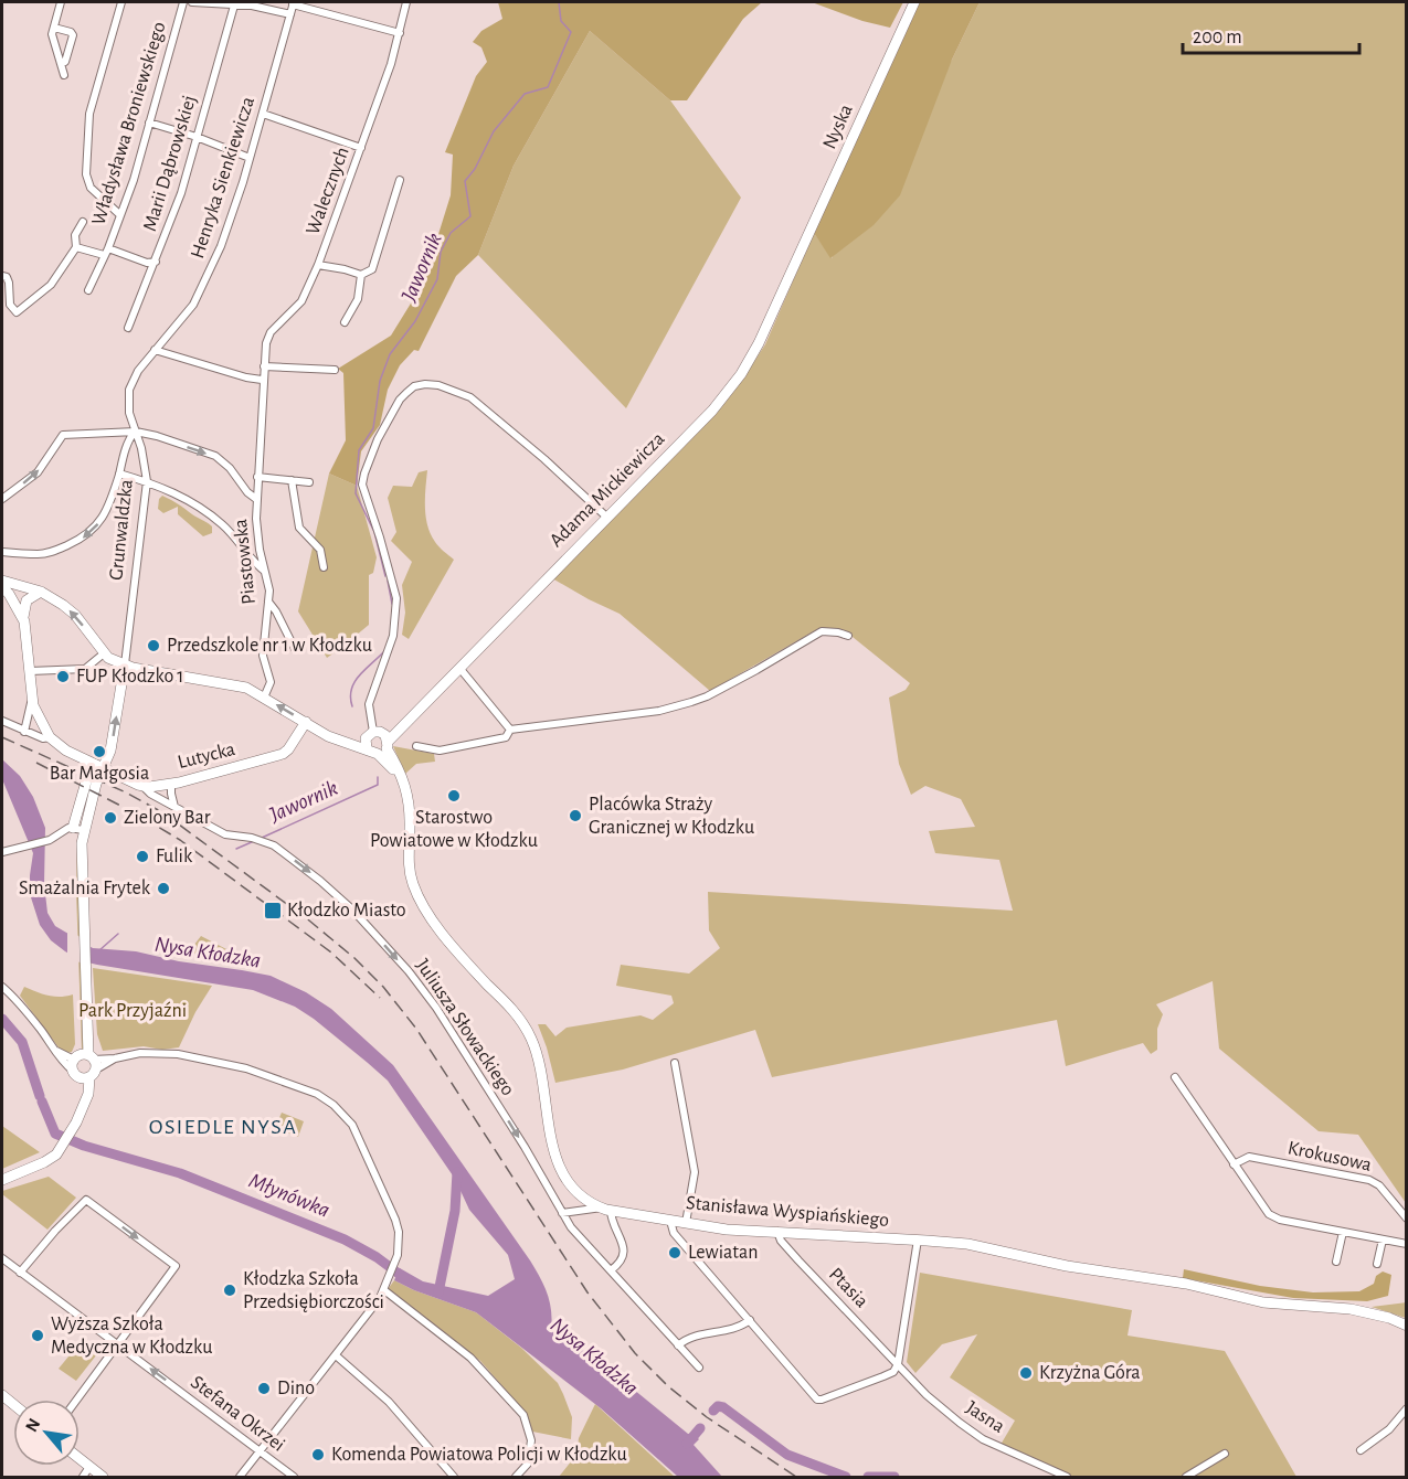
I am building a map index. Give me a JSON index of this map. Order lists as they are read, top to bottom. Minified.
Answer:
{"streets":{"main road":["Nyska","Adama Mickiewicza","Grunwaldzka","Lutycka","Stanisława Wyspiańskiego"],"street":["Władysława Broniewskiego","Marii Dąbrowskiej","Henryka Sienkiewicza","Walecznych","Piastowska","Juliusza Słowackiego","Krokusowa","Ptasia","Stefana Okrzei","Jasna"]},"crossings":[["Nyska","Adama Mickiewicza"],["Henryka Sienkiewicza","Grunwaldzka"],["Walecznych","Piastowska"],["Adama Mickiewicza","Stanisława Wyspiańskiego"],["Grunwaldzka","Lutycka"],["Lutycka","Juliusza Słowackiego"],["Stanisława Wyspiańskiego","Ptasia"],["Ptasia","Jasna"]],"one_way":["Juliusza Słowackiego","Stefana Okrzei"],"districts":["OSIEDLE NYSA"],"water":["Jawornik","Nysa Kłodzka","Młynówka"],"parks":["Park Przyjaźni"],"places":{"other":["Przedszkole nr 1 w Kłodzku","FUP Kłodzko 1","Bar Małgosia","Starostwo Powiatowe w Kłodzku","Placówka Straży Granicznej w Kłodzku","Zielony Bar","Fulik","Smażalnia Frytek","Lewiatan","Kłodzka Szkoła Przedsiębiorczości","Wyższa Szkoła Medyczna w Kłodzku","Krzyżna Góra","Dino","Komenda Powiatowa Policji w Kłodzku"],"transit":["Kłodzko Miasto"]},"scale_bar":"200 m","north":"top left"}
